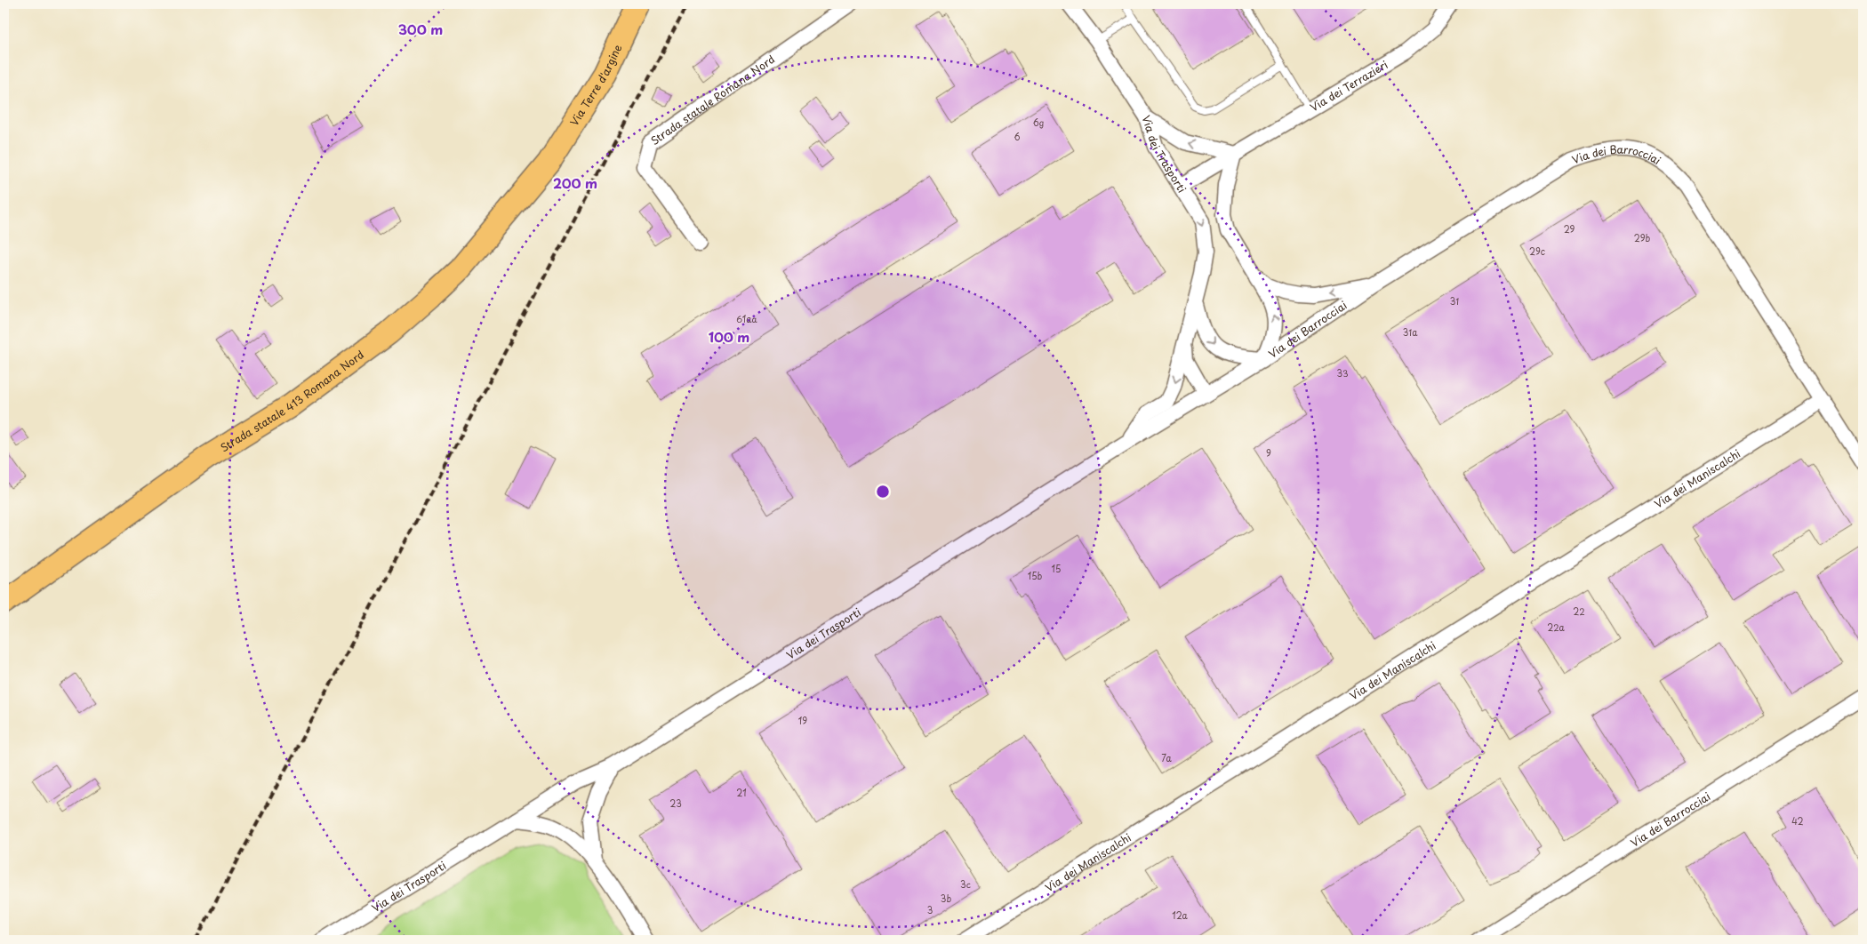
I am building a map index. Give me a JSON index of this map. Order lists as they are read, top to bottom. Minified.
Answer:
{"streets":{"main road":["Via Terre d'argine","Strada statale 413 Romana Nord"],"street":["Via dei Terrazieri","Strada statale Romana Nord","Via dei Trasporti","Via dei Barrocciai","Via dei Maniscalchi"]},"crossings":[["Via Terre d'argine","Strada statale 413 Romana Nord"],["Via dei Terrazieri","Via dei Trasporti"],["Via dei Trasporti","Via dei Barrocciai"],["Via dei Barrocciai","Via dei Maniscalchi"]],"house_numbers":["6g","6","29","29b","29c","31","61aa","31a","33","9","15","15b","22","22a","19","7a","21","23","42","3c","3b","3","12a"],"rings":["300 m","200 m","100 m"]}
